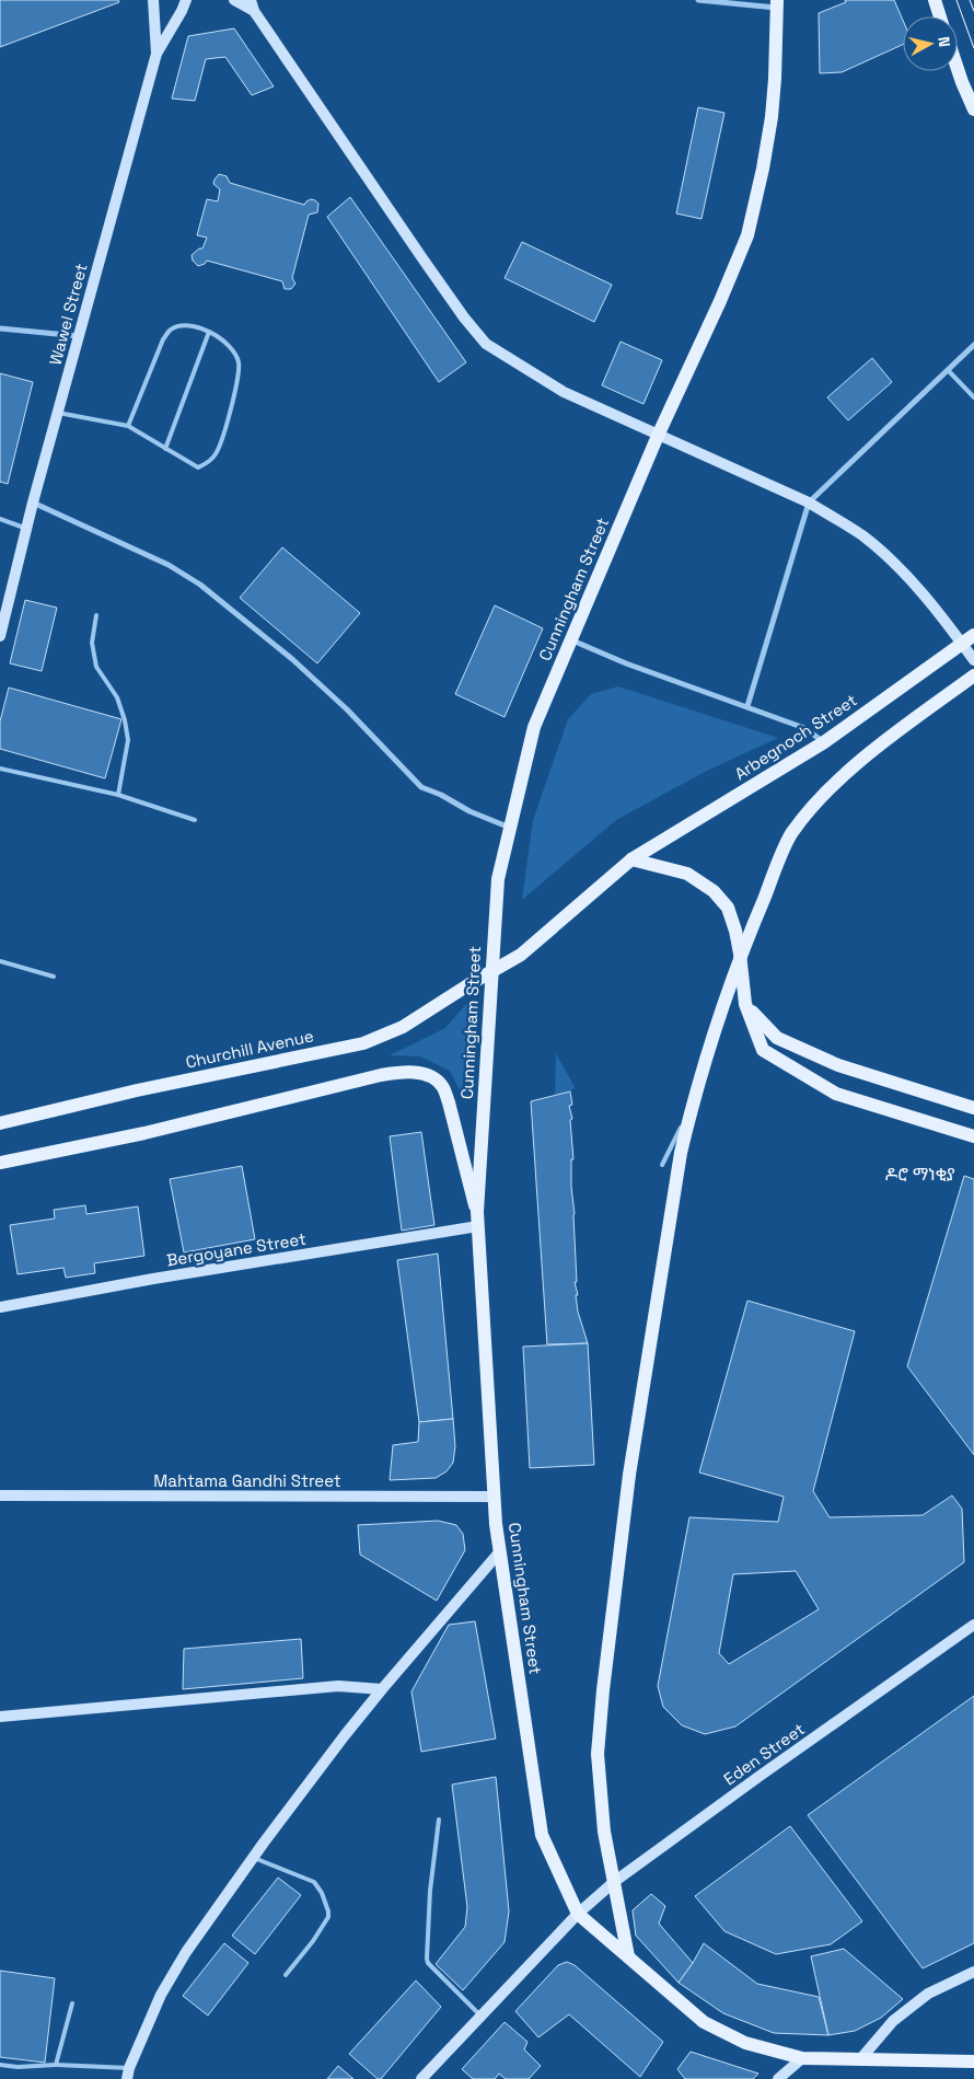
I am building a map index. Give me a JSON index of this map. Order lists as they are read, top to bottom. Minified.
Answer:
{"streets":{"main road":["Wawel Street","Cunningham Street","Arbegnoch Street","Churchill Avenue","Bergoyane Street","Mahtama Gandhi Street","Eden Street"]},"crossings":[["Cunningham Street","Arbegnoch Street"],["Cunningham Street","Churchill Avenue"],["Cunningham Street","Bergoyane Street"],["Cunningham Street","Mahtama Gandhi Street"],["Cunningham Street","Eden Street"],["Arbegnoch Street","Churchill Avenue"]],"districts":["ዶሮ ማነቂያ"],"north":"right"}
